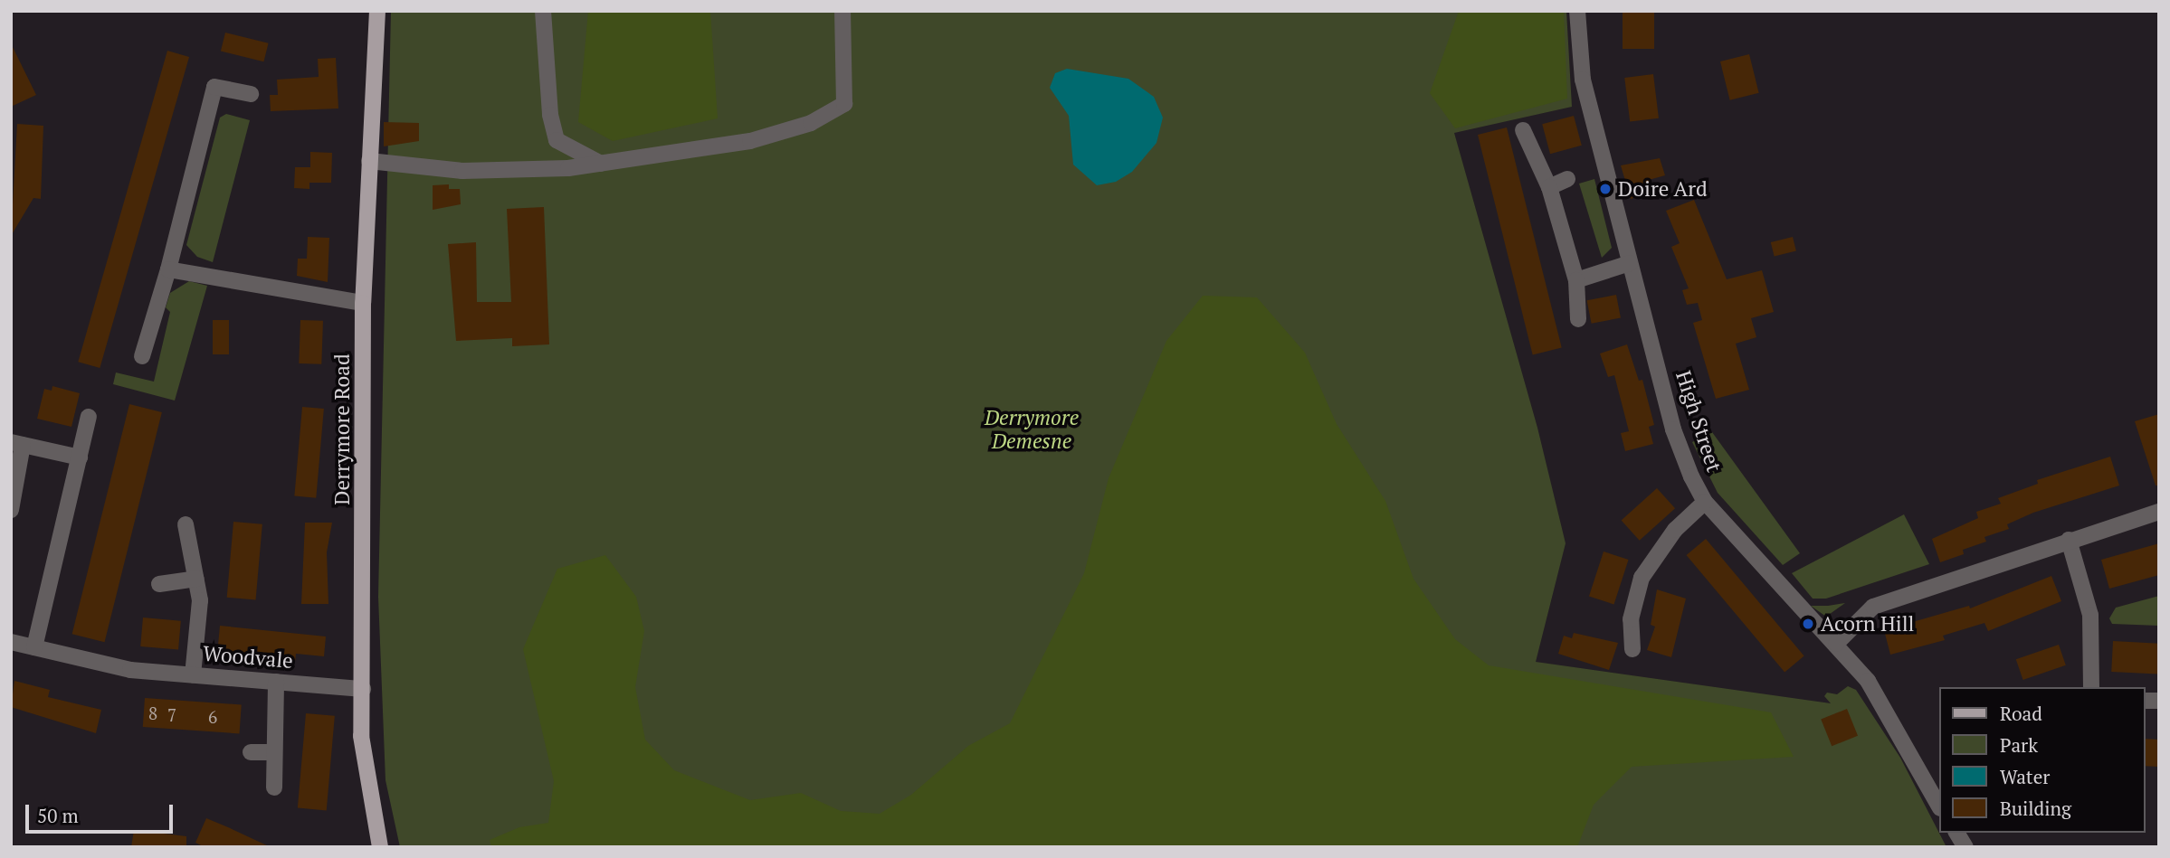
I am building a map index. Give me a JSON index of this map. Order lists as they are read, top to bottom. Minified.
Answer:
{"streets":{"main road":["Derrymore Road"],"street":["High Street","Woodvale"]},"crossings":[["Derrymore Road","Woodvale"]],"parks":["Derrymore Demesne"],"places":["Doire Ard","Acorn Hill"],"house_numbers":["8","7","6"],"legend":["Road","Park","Water","Building"],"scale_bar":"50 m"}
